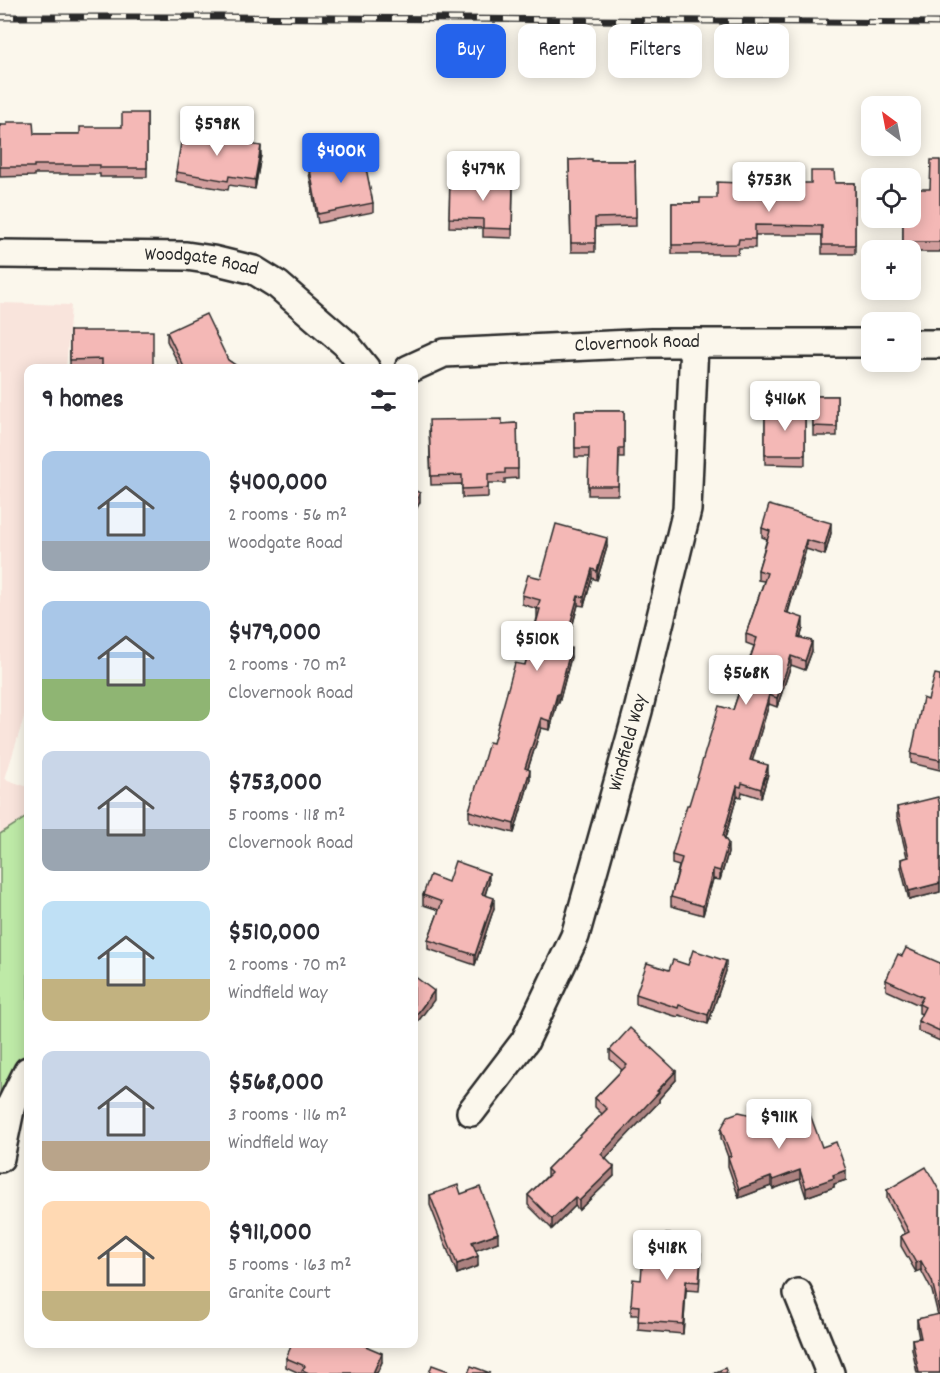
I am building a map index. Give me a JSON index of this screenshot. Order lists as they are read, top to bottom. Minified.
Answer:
{"streets":{"street":["Woodgate Road","Clovernook Road","Windfield Way"]},"crossings":[["Clovernook Road","Windfield Way"]],"north":"top left","page":{"chip":["Buy","Rent","Filters","New"],"map_buttons":["+","−"],"price":["$598K","$400K","$479K","$753K","$416K","$510K","$568K","$911K","$418K"],"heading":"9 homes","list":[{"name":"$400,000","note":"2 rooms · 56 m² · Woodgate Road"},{"name":"$479,000","note":"2 rooms · 70 m² · Clovernook Road"},{"name":"$753,000","note":"5 rooms · 118 m² · Clovernook Road"},{"name":"$510,000","note":"2 rooms · 70 m² · Windfield Way"},{"name":"$568,000","note":"3 rooms · 116 m² · Windfield Way"},{"name":"$911,000","note":"5 rooms · 163 m² · Granite Court"}]}}
